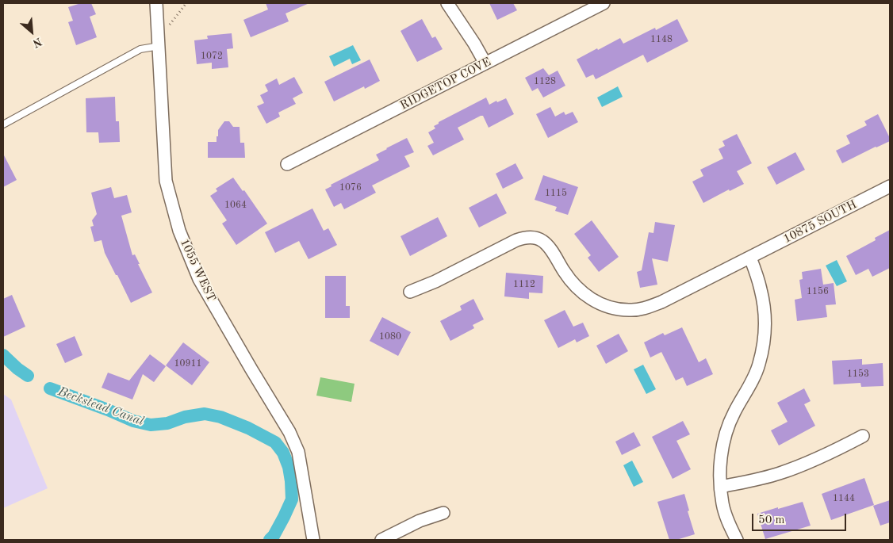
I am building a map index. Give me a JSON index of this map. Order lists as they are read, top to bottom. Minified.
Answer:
{"streets":{"street":["RIDGETOP COVE","10875 SOUTH","1055 WEST"]},"water":["Beckstead Canal"],"house_numbers":["1148","1072","1128","1076","1115","1064","1112","1156","1080","10911","1153","1144"],"scale_bar":"50 m","north":"bottom right"}
